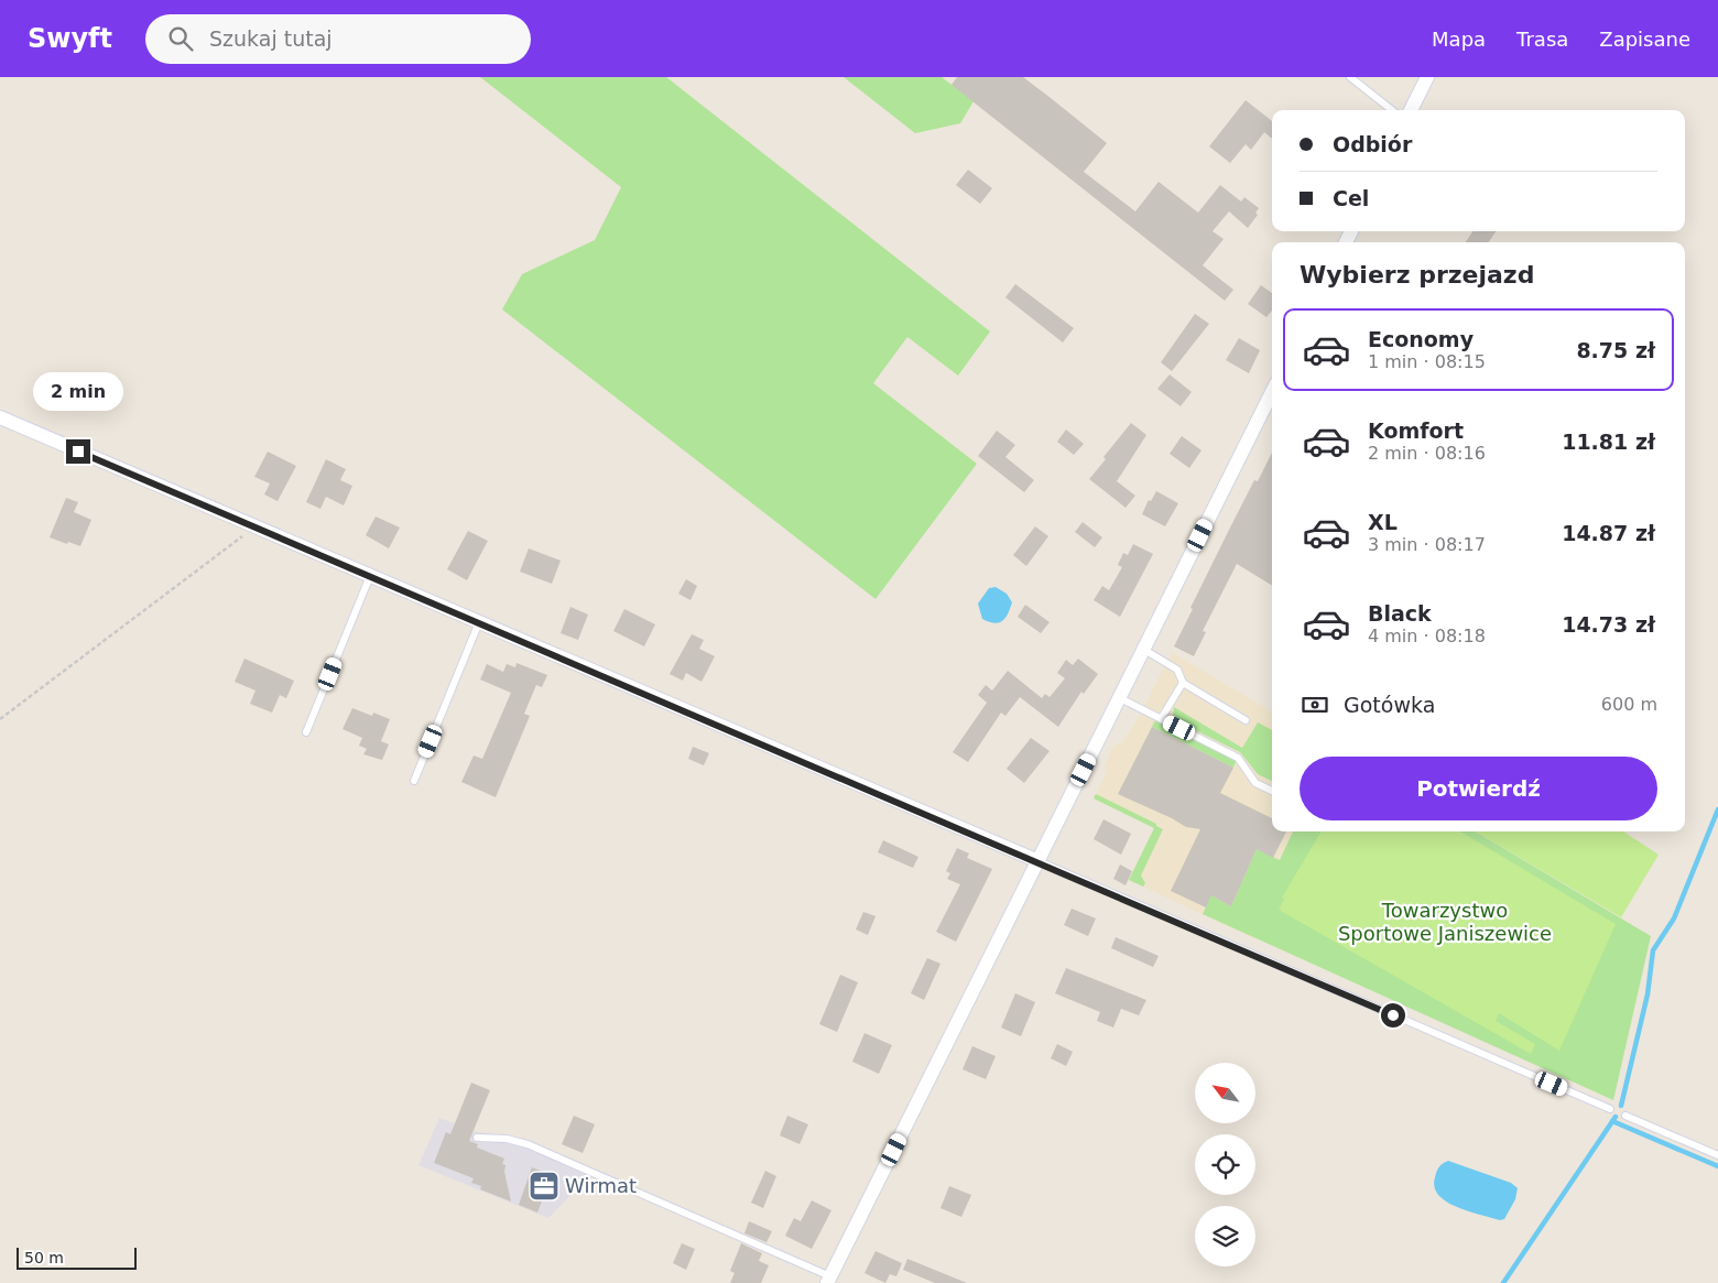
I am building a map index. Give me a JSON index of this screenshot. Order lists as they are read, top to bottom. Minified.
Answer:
{"parks":["Towarzystwo Sportowe Janiszewice"],"places":{"office":["Wirmat"]},"scale_bar":"50 m","north":"top left","page":{"header":"Swyft","search":"Szukaj tutaj","nav":["Mapa","Trasa","Zapisane"],"banner":["Odbiór","Cel"],"heading":"Wybierz przejazd","list":[{"name":"Economy","note":"1 min · 08:15","value":"8.75 zł"},{"name":"Komfort","note":"2 min · 08:16","value":"11.81 zł"},{"name":"XL","note":"3 min · 08:17","value":"14.87 zł"},{"name":"Black","note":"4 min · 08:18","value":"14.73 zł"}],"bubble":"2 min","pay":["Gotówka","600 m"],"buttons":"Potwierdź","scale":"50 m"}}
